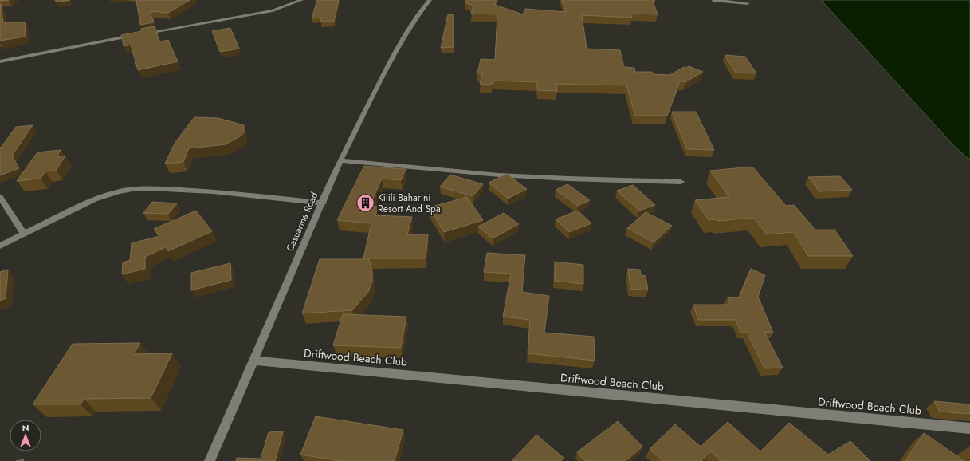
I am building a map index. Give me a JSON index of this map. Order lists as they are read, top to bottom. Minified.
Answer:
{"streets":{"street":["Casuarina Road","Driftwood Beach Club"]},"crossings":[["Casuarina Road","Driftwood Beach Club"]],"places":{"building":["Kilili Baharini Resort And Spa"]},"north":"top"}
